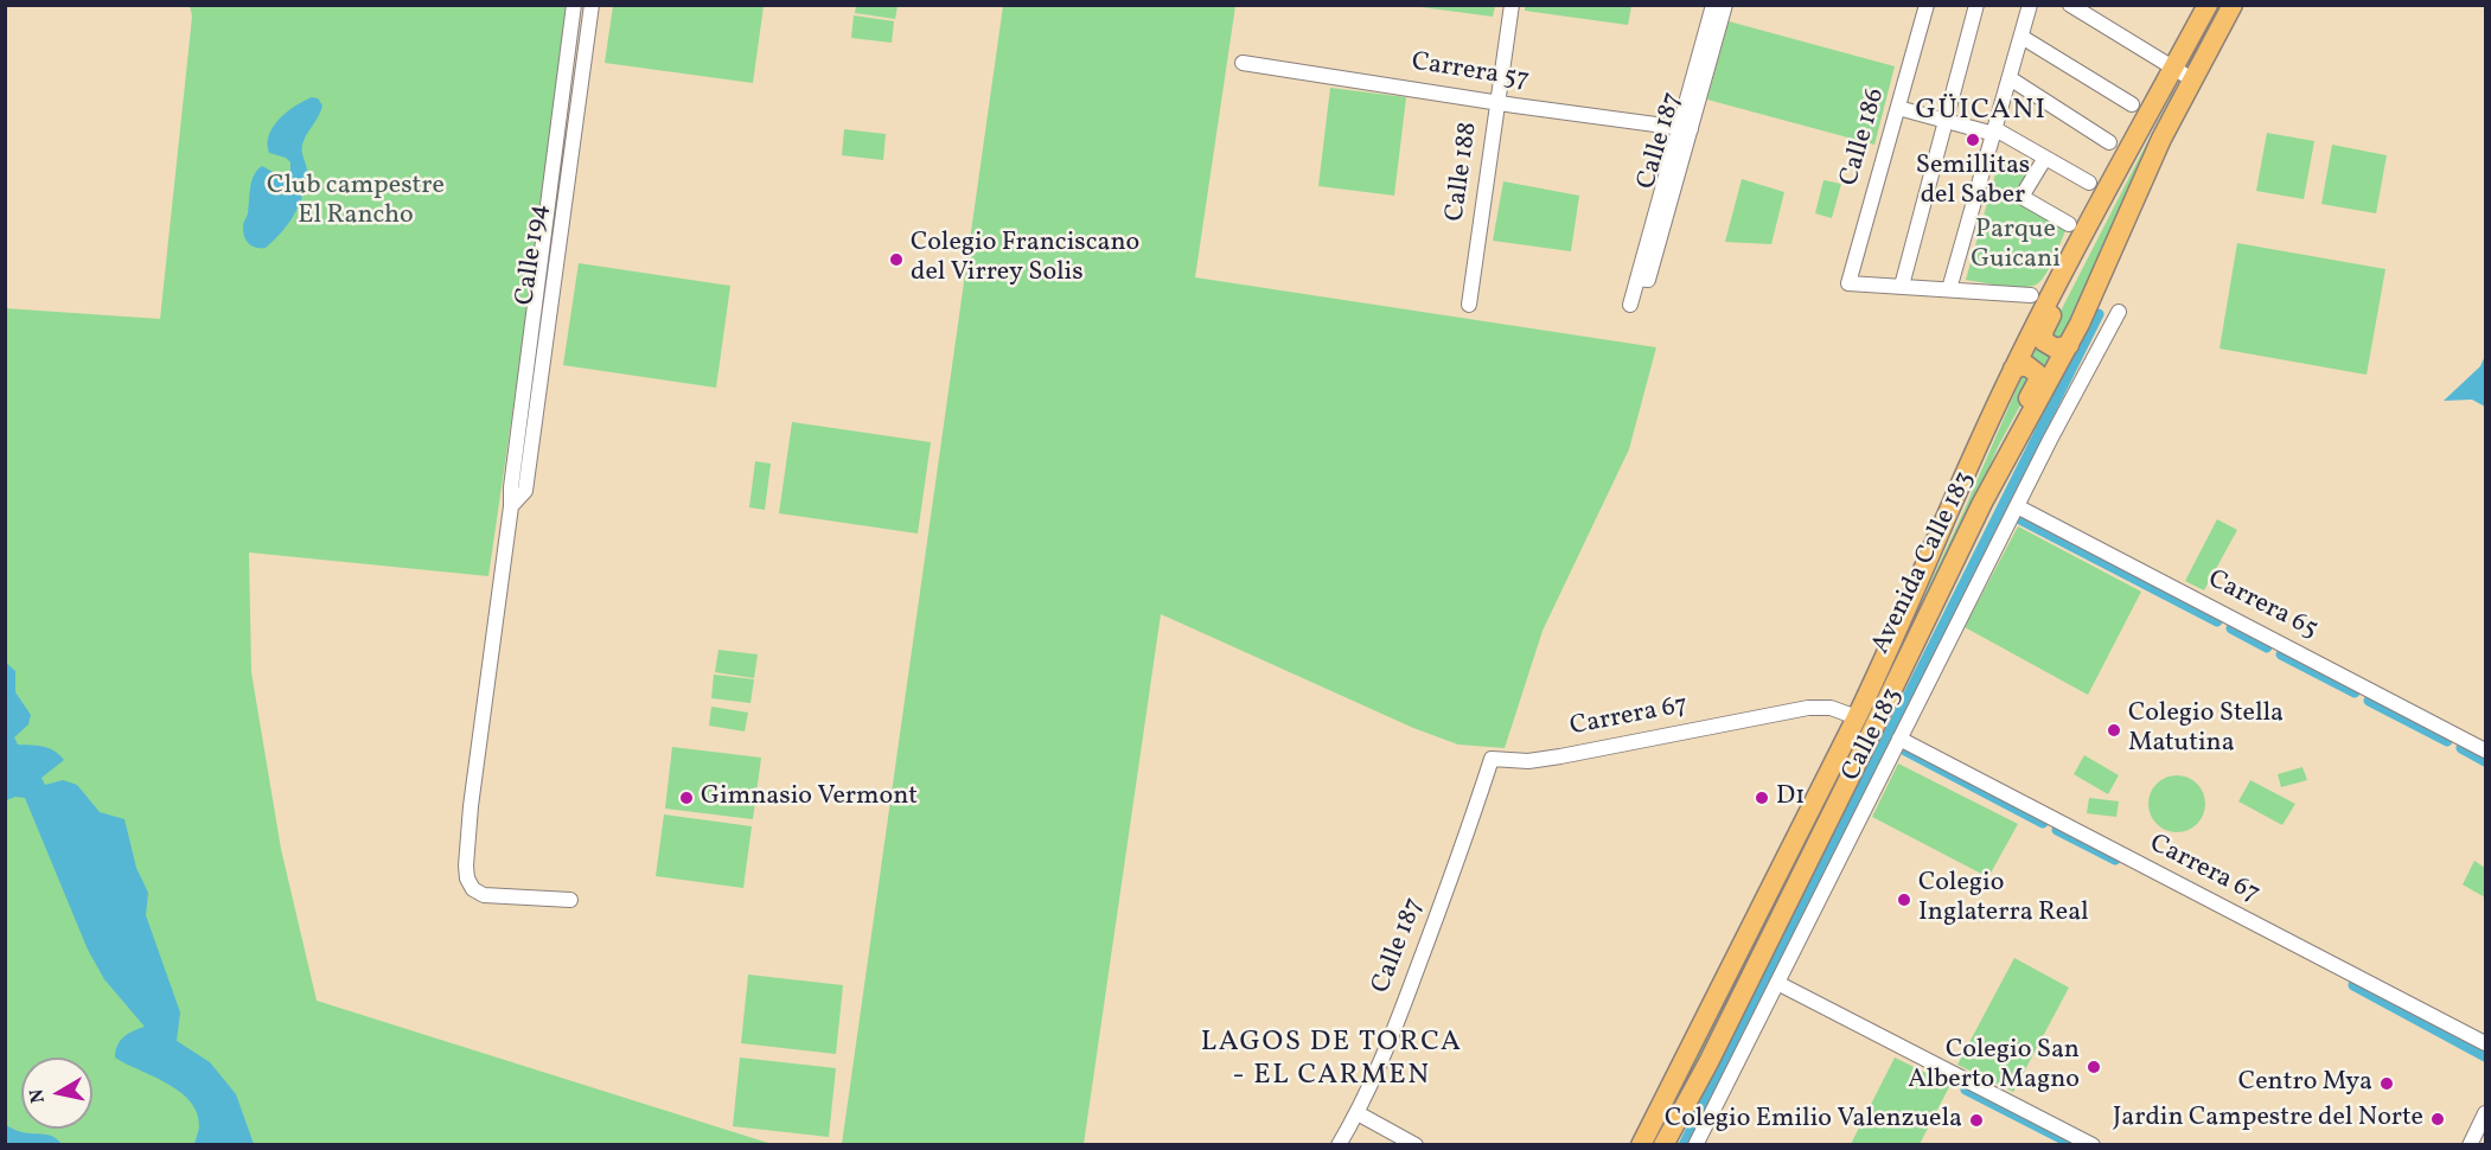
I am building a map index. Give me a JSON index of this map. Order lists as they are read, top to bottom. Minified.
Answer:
{"streets":{"main road":["Avenida Calle 183"],"street":["Carrera 57","Calle 186","Calle 187","Calle 188","Calle 194","Carrera 65","Carrera 67","Calle 183"]},"crossings":[["Carrera 57","Calle 187"],["Carrera 57","Calle 188"],["Calle 187","Carrera 67"],["Avenida Calle 183","Carrera 67"],["Carrera 65","Calle 183"],["Carrera 67","Calle 183"]],"districts":["GÜICANI","LAGOS DE TORCA - EL CARMEN"],"parks":["Club campestre El Rancho","Parque Guicani"],"places":["Semillitas del Saber","Colegio Franciscano del Virrey Solis","Colegio Stella Matutina","Gimnasio Vermont","D1","Colegio Inglaterra Real","Colegio San Alberto Magno","Centro Mya","Jardin Campestre del Norte","Colegio Emilio Valenzuela"],"north":"left"}
